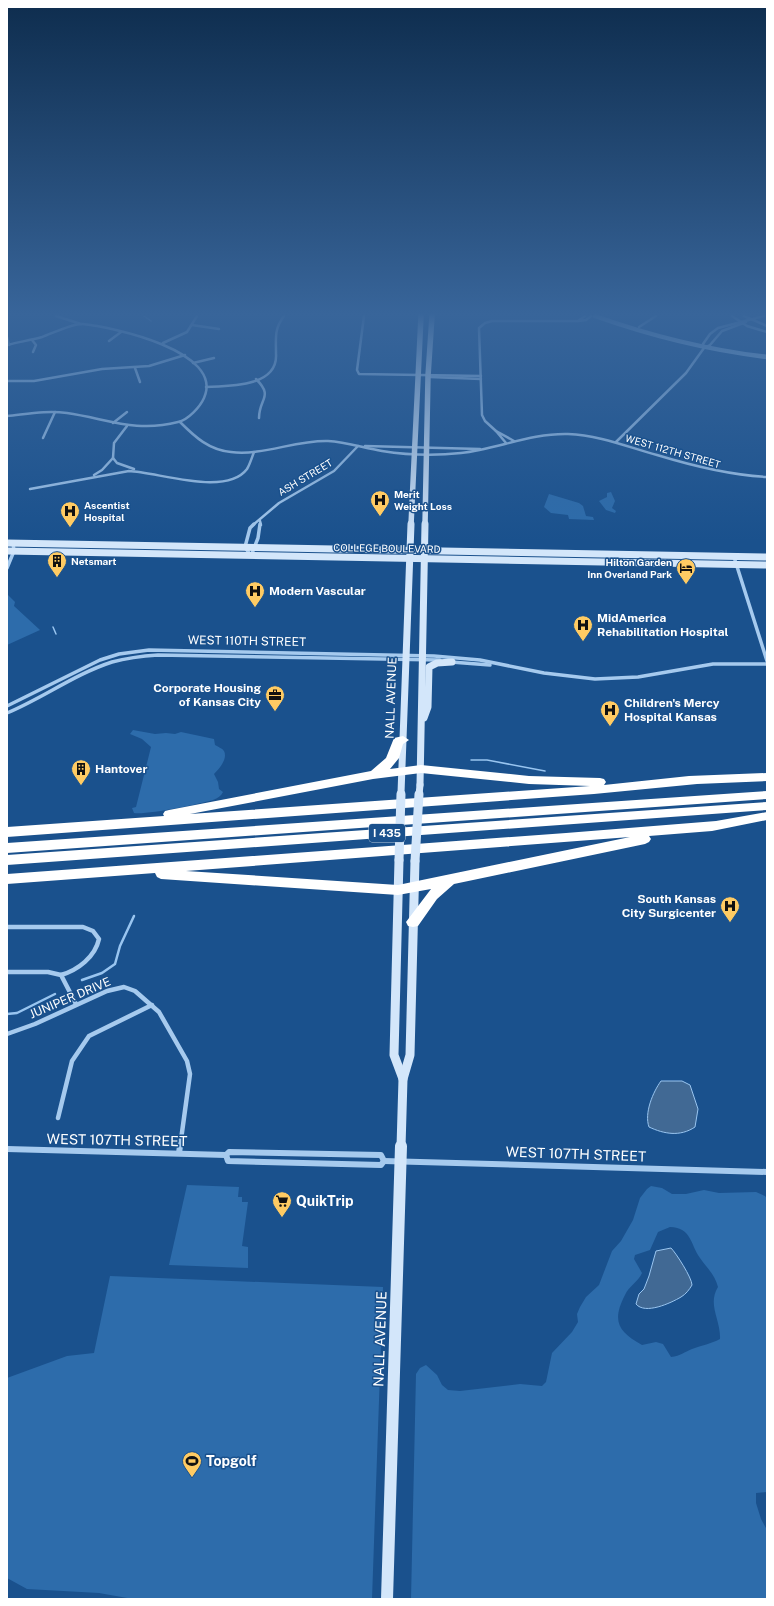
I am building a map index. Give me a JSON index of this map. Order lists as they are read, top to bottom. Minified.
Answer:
{"streets":{"highway":["I 435"],"main road":["COLLEGE BOULEVARD","NALL AVENUE"],"street":["WEST 112TH STREET","ASH STREET","WEST 110TH STREET","JUNIPER DRIVE","WEST 107TH STREET"]},"crossings":[["WEST 112TH STREET","ASH STREET"],["WEST 112TH STREET","NALL AVENUE"],["ASH STREET","COLLEGE BOULEVARD"],["COLLEGE BOULEVARD","NALL AVENUE"],["WEST 110TH STREET","NALL AVENUE"],["NALL AVENUE","WEST 107TH STREET"]],"places":{"hospital":["Merit Weight Loss","Ascentist Hospital","Modern Vascular","MidAmerica Rehabilitation Hospital","Children's Mercy Hospital Kansas","South Kansas City Surgicenter"],"building":["Netsmart","Hantover"],"hotel":["Hilton Garden Inn Overland Park"],"office":["Corporate Housing of Kansas City"],"supermarket":["QuikTrip"],"sports":["Topgolf"]}}
